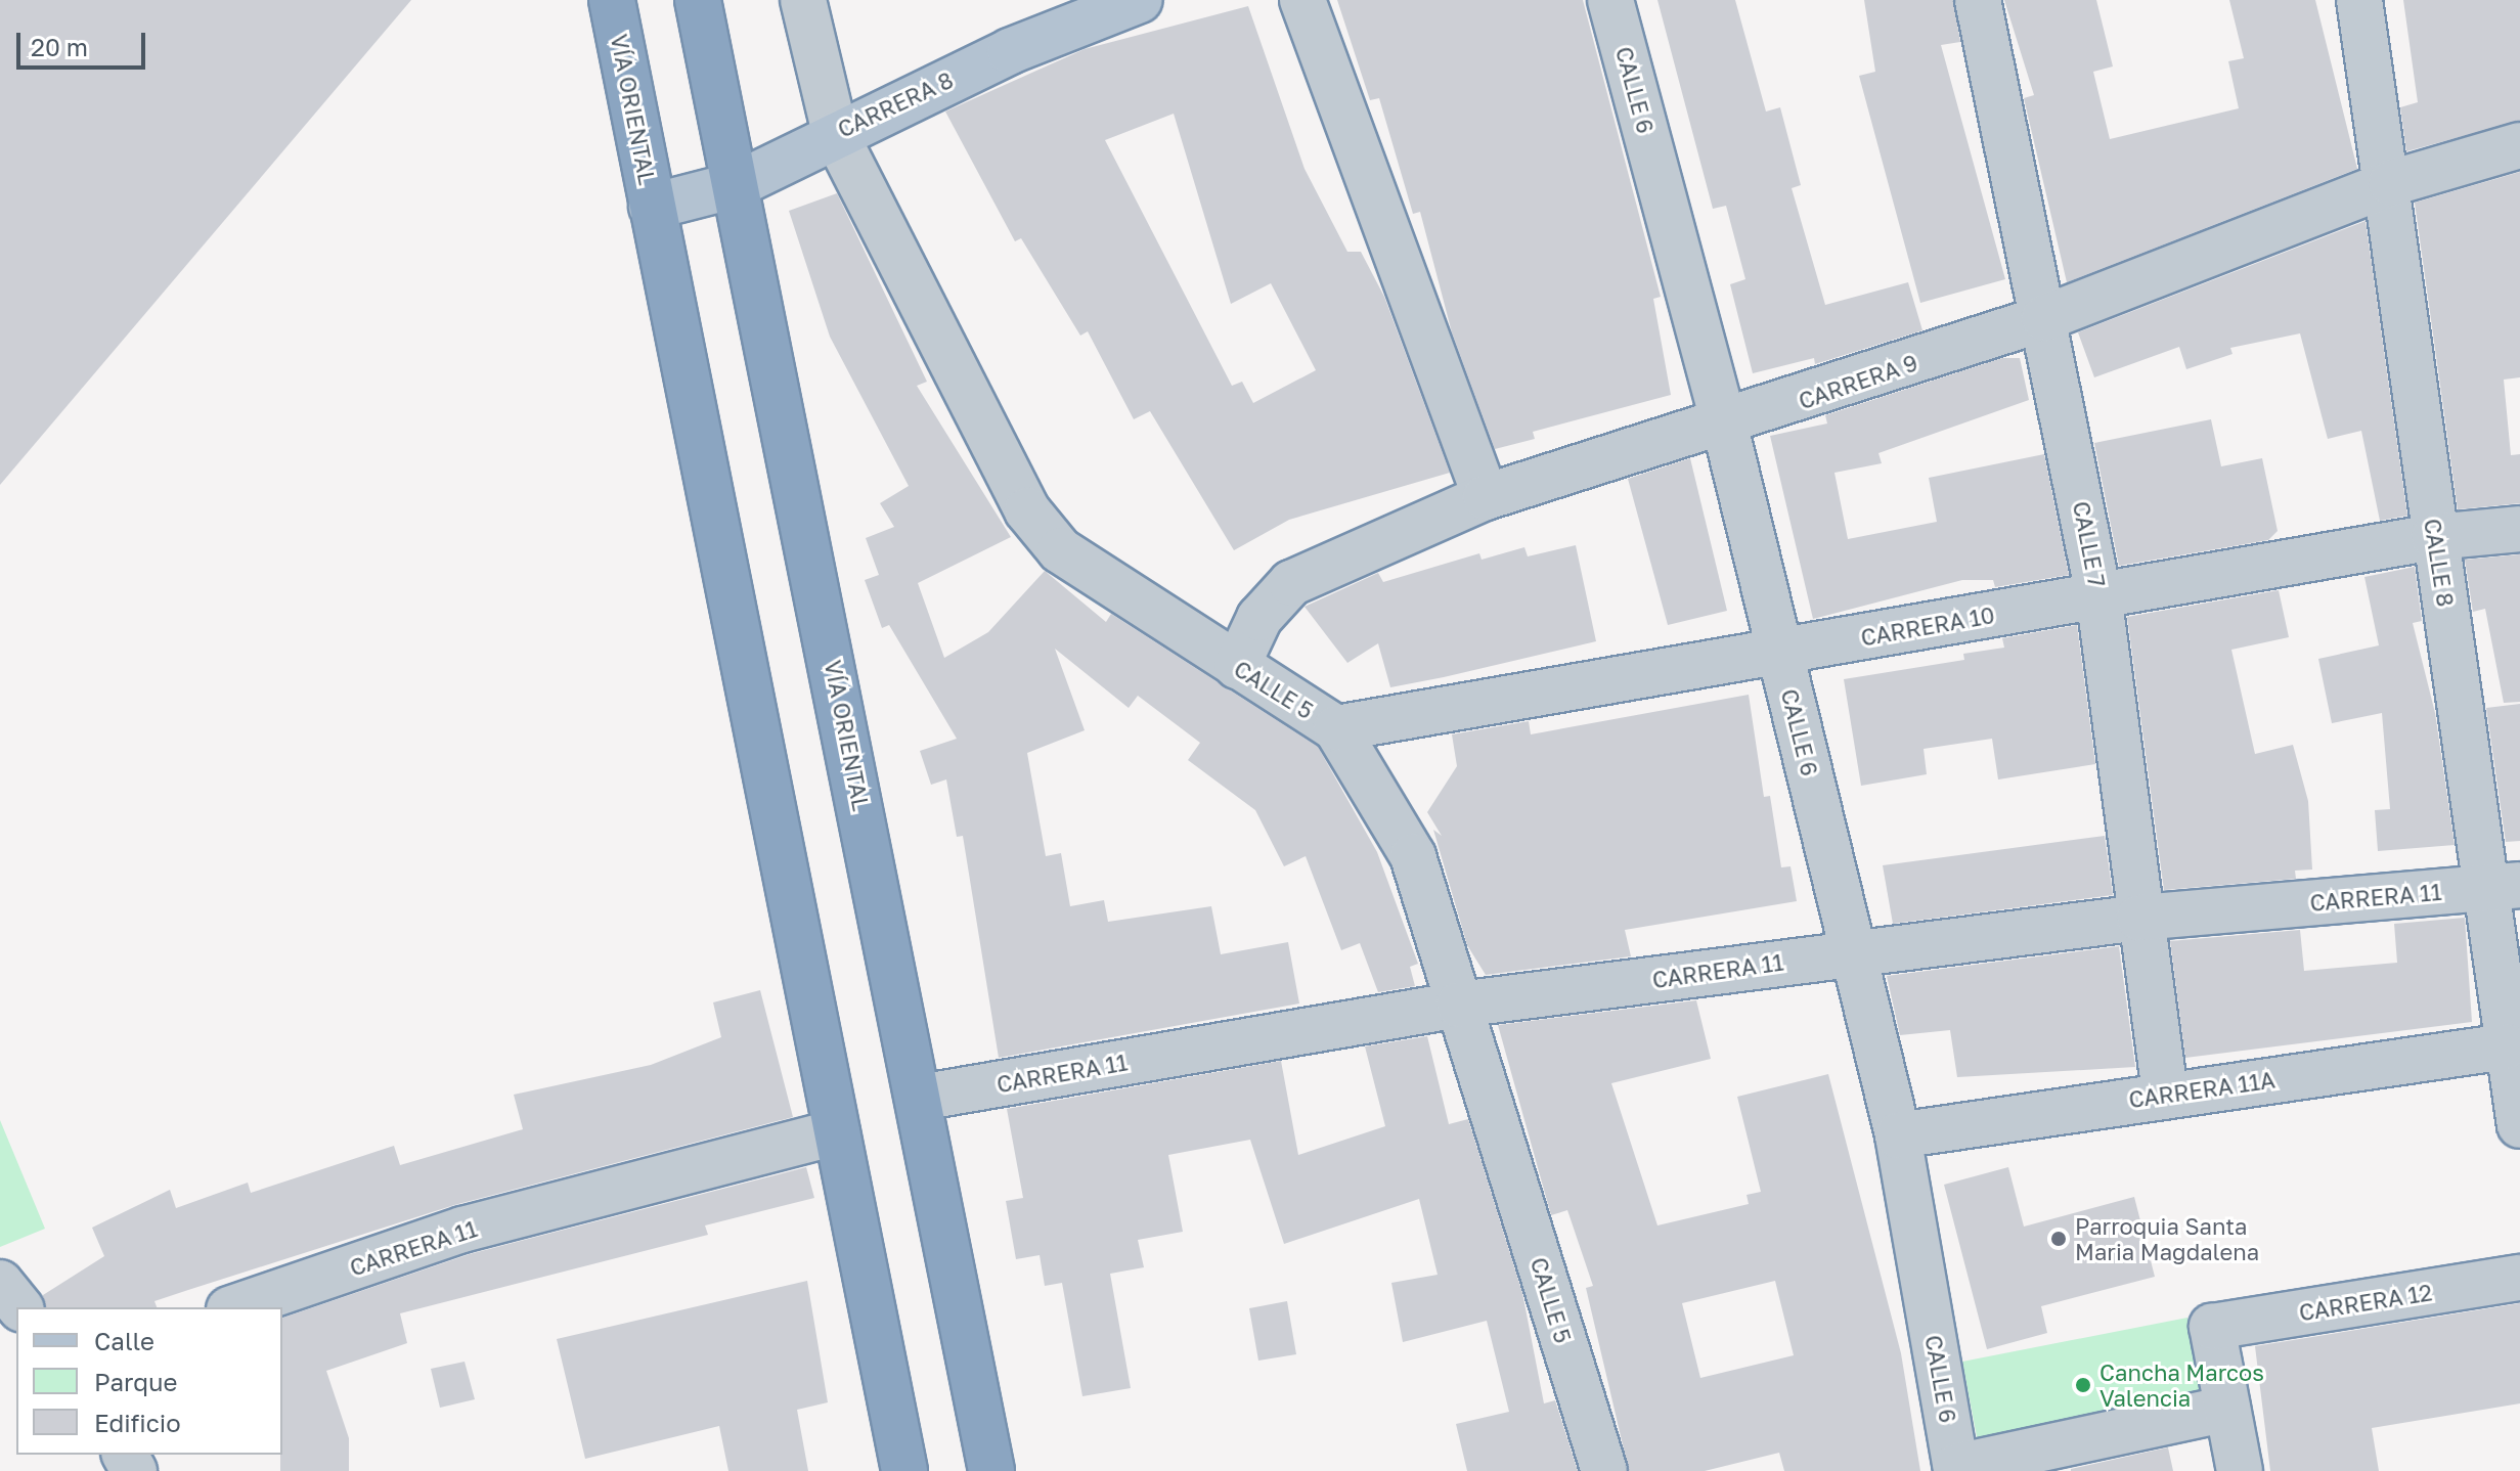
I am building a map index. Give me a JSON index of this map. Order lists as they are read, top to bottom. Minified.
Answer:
{"streets":{"highway":["VÍA ORIENTAL"],"main road":["CARRERA 8"],"street":["CALLE 6","CARRERA 9","CALLE 7","CALLE 8","CARRERA 10","CALLE 5","CARRERA 11","CARRERA 11A","CARRERA 12"]},"crossings":[["CALLE 6","CARRERA 9"],["CALLE 6","CARRERA 10"],["CALLE 6","CARRERA 11"],["CALLE 6","CARRERA 11A"],["CARRERA 8","VÍA ORIENTAL"],["CARRERA 8","CALLE 5"],["VÍA ORIENTAL","CARRERA 11"],["CARRERA 9","CALLE 7"],["CARRERA 9","CALLE 8"],["CARRERA 9","CALLE 5"],["CALLE 7","CARRERA 10"],["CALLE 7","CARRERA 11"],["CALLE 7","CARRERA 11A"],["CALLE 8","CARRERA 10"],["CALLE 8","CARRERA 11"],["CALLE 8","CARRERA 11A"],["CARRERA 10","CALLE 5"],["CALLE 5","CARRERA 11"]],"places":["Parroquia Santa Maria Magdalena","Cancha Marcos Valencia"],"legend":["Calle","Parque","Edificio"],"scale_bar":"20 m"}
